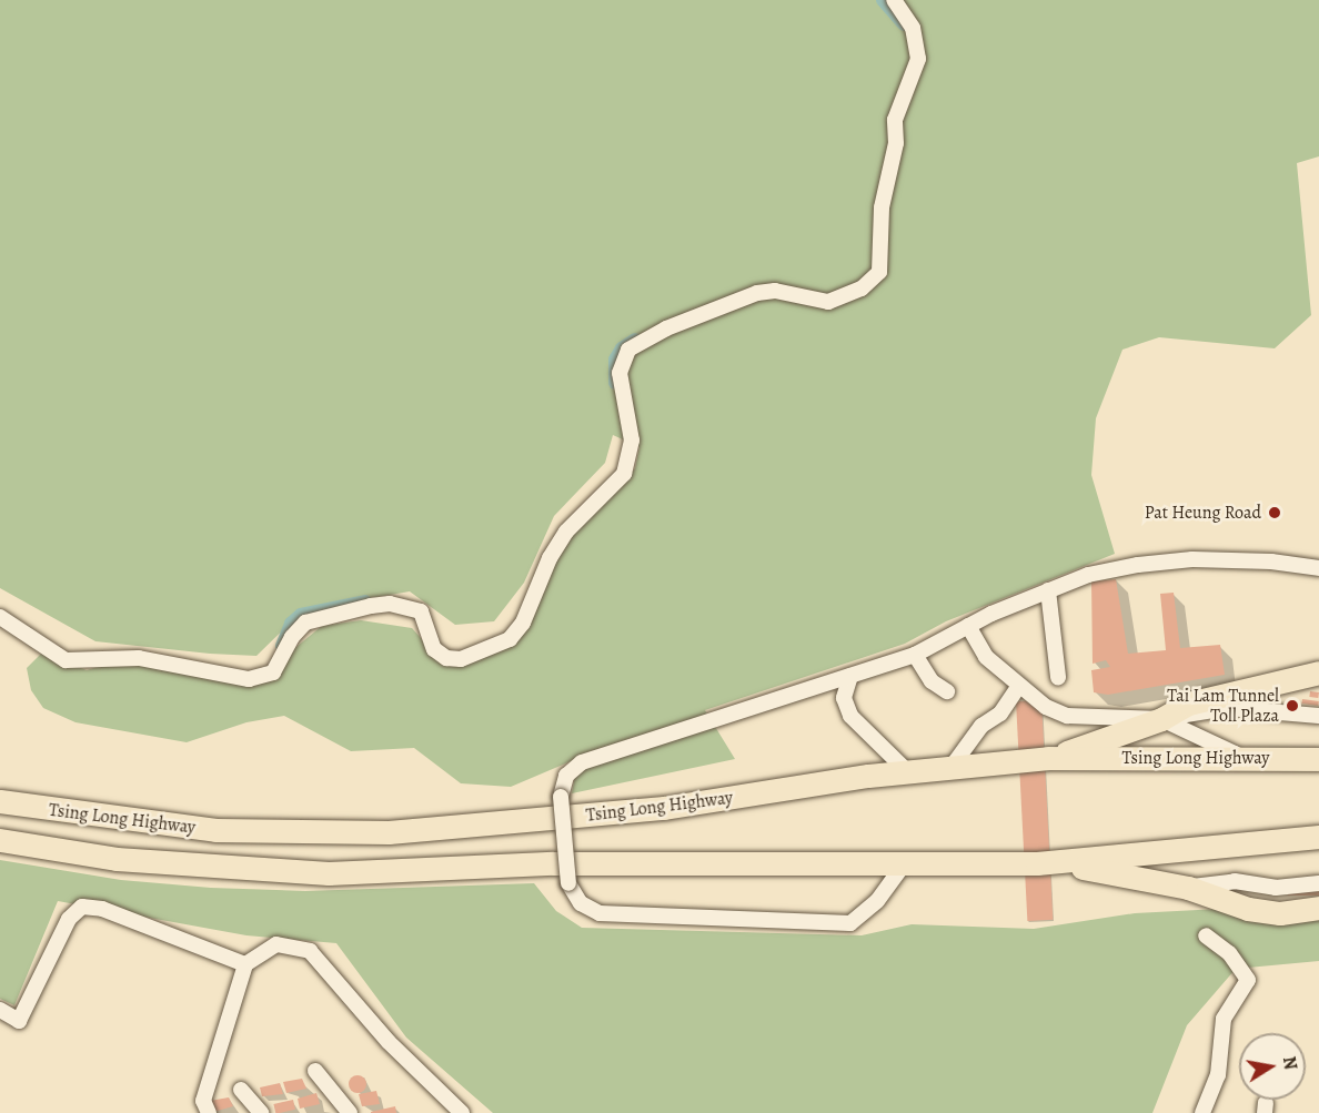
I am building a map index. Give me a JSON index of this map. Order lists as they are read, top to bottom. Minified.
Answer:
{"streets":{"highway":["Tsing Long Highway"]},"places":["Pat Heung Road","Tai Lam Tunnel Toll Plaza"],"north":"right"}
